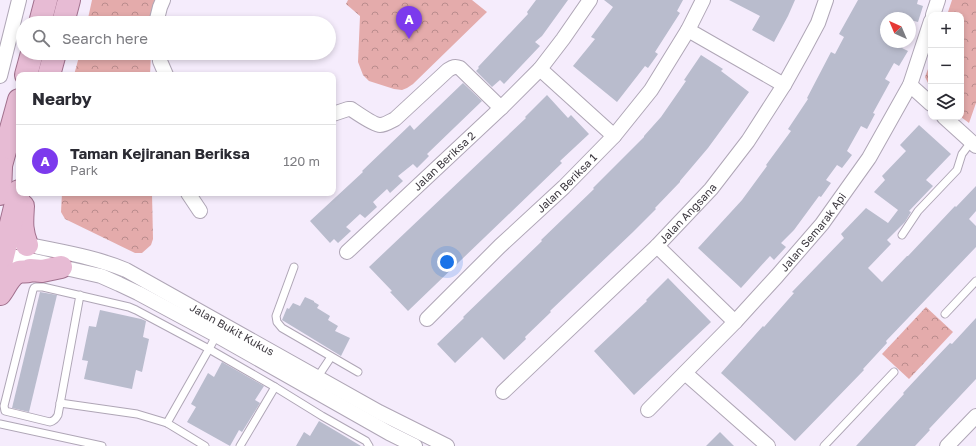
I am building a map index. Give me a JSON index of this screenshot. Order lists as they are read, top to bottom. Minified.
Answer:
{"streets":{"street":["Jalan Beriksa 2","Jalan Beriksa 1","Jalan Angsana","Jalan Semarak Api","Jalan Bukit Kukus"]},"north":"top left","page":{"pins":"A","map_buttons":["+","−"],"search":"Search here","heading":"Nearby","list":[{"mark":"A","name":"Taman Kejiranan Beriksa","note":"Park","value":"120 m"}]}}
